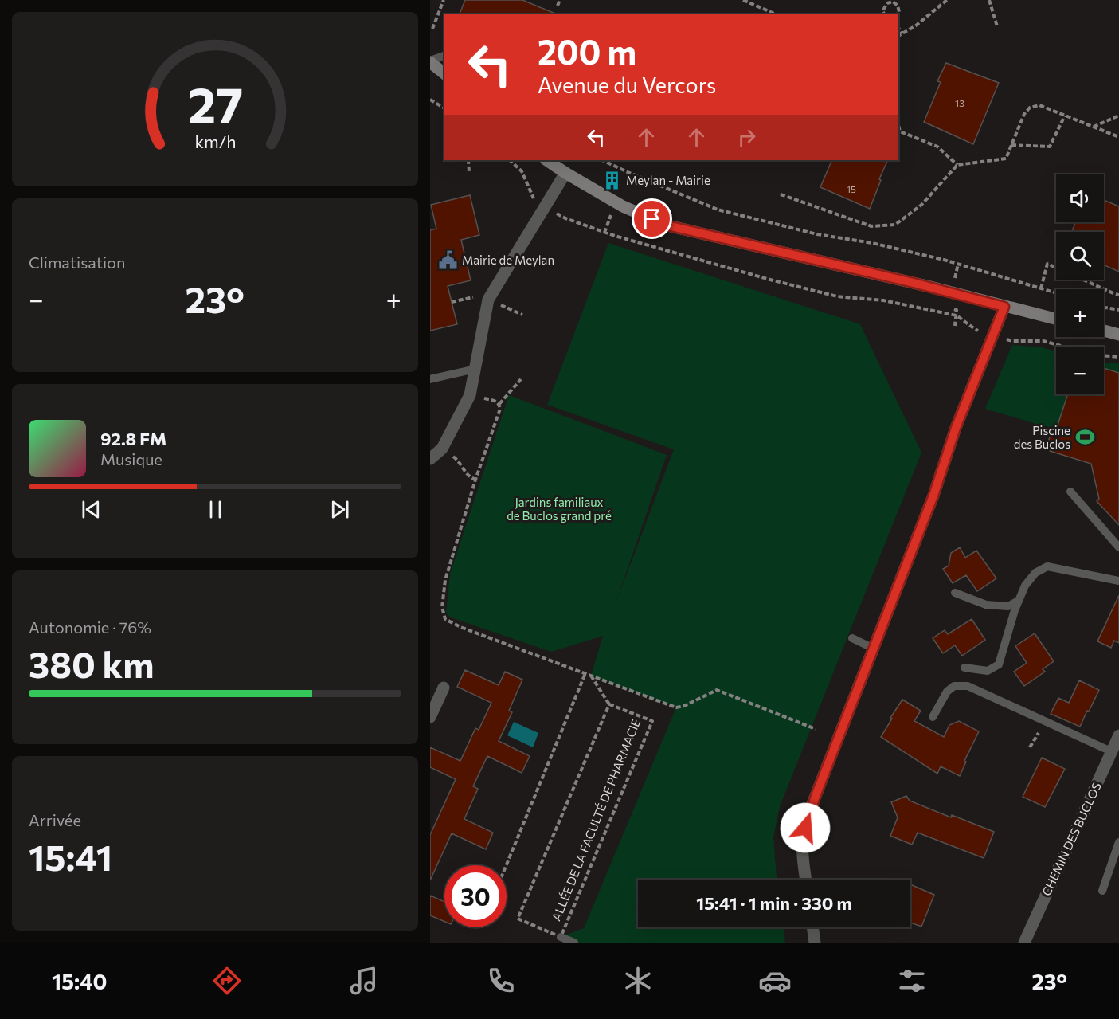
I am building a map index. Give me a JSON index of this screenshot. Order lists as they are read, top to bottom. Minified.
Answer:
{"streets":{"street":["CHEMIN DES BUCLOS"],"lane":["ALLÉE DE LA FACULTÉ DE PHARMACIE"]},"parks":["Jardins familiaux de Buclos grand pré"],"places":{"building":["Meylan - Mairie"],"public building":["Mairie de Meylan"],"sports":["Piscine des Buclos"]},"house_numbers":["13","15"],"page":{"turn":["200 m","Avenue du Vercors"],"map_buttons":["+","−"],"tile":["Climatisation",["Autonomie · 76%","380 km"],["Arrivée","15:41"]],"heat":["−","23°","+"],"song":["92.8 FM","Musique"],"limit":"30","trip":"15:41 · 1 min · 330 m","tabs":["15:40","23°"],"gauge":["27","km/h"]}}
